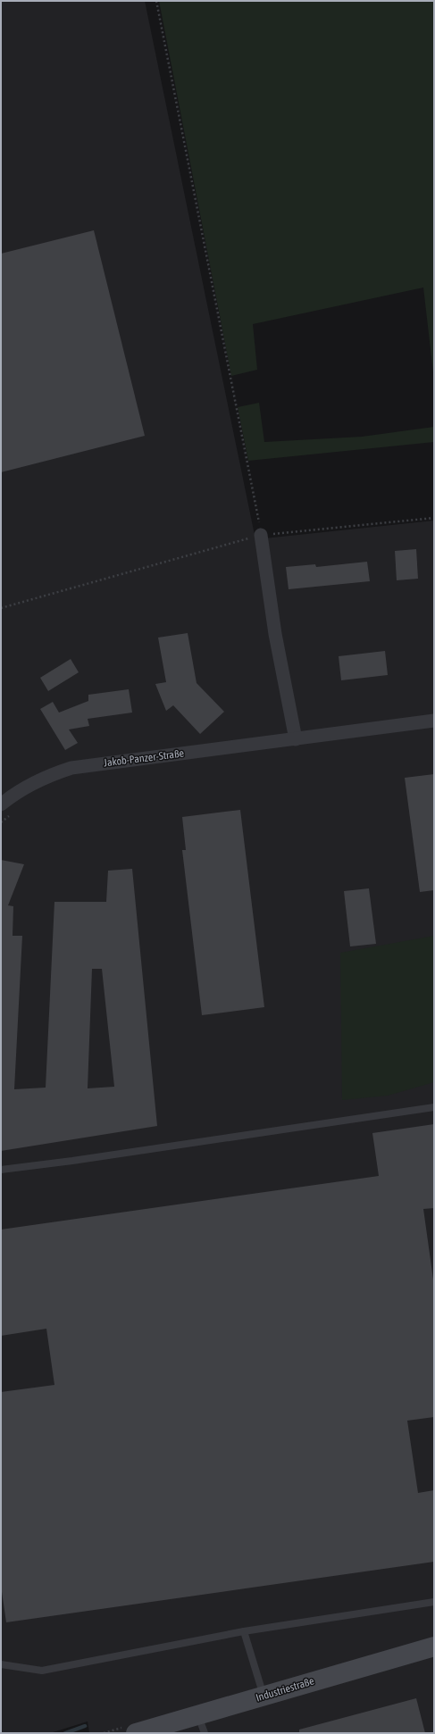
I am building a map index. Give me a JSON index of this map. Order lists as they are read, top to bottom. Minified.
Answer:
{"streets":{"main road":["Industriestraße"],"street":["Jakob-Panzer-Straße"]}}
